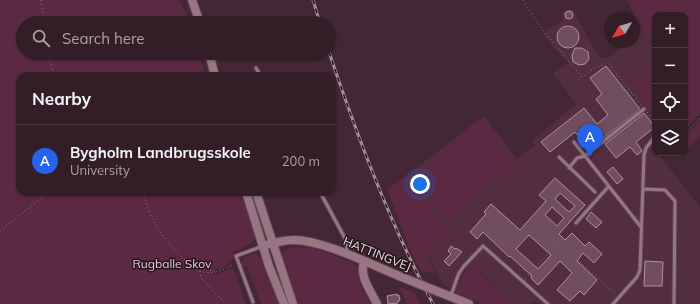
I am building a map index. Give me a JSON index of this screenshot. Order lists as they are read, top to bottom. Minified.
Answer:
{"streets":{"street":["HATTINGVEJ"]},"parks":["Rugballe Skov"],"north":"bottom left","page":{"map_buttons":["+","−"],"search":"Search here","heading":"Nearby","pins":"A","list":[{"mark":"A","name":"Bygholm Landbrugsskole","note":"University","value":"200 m"}]}}
